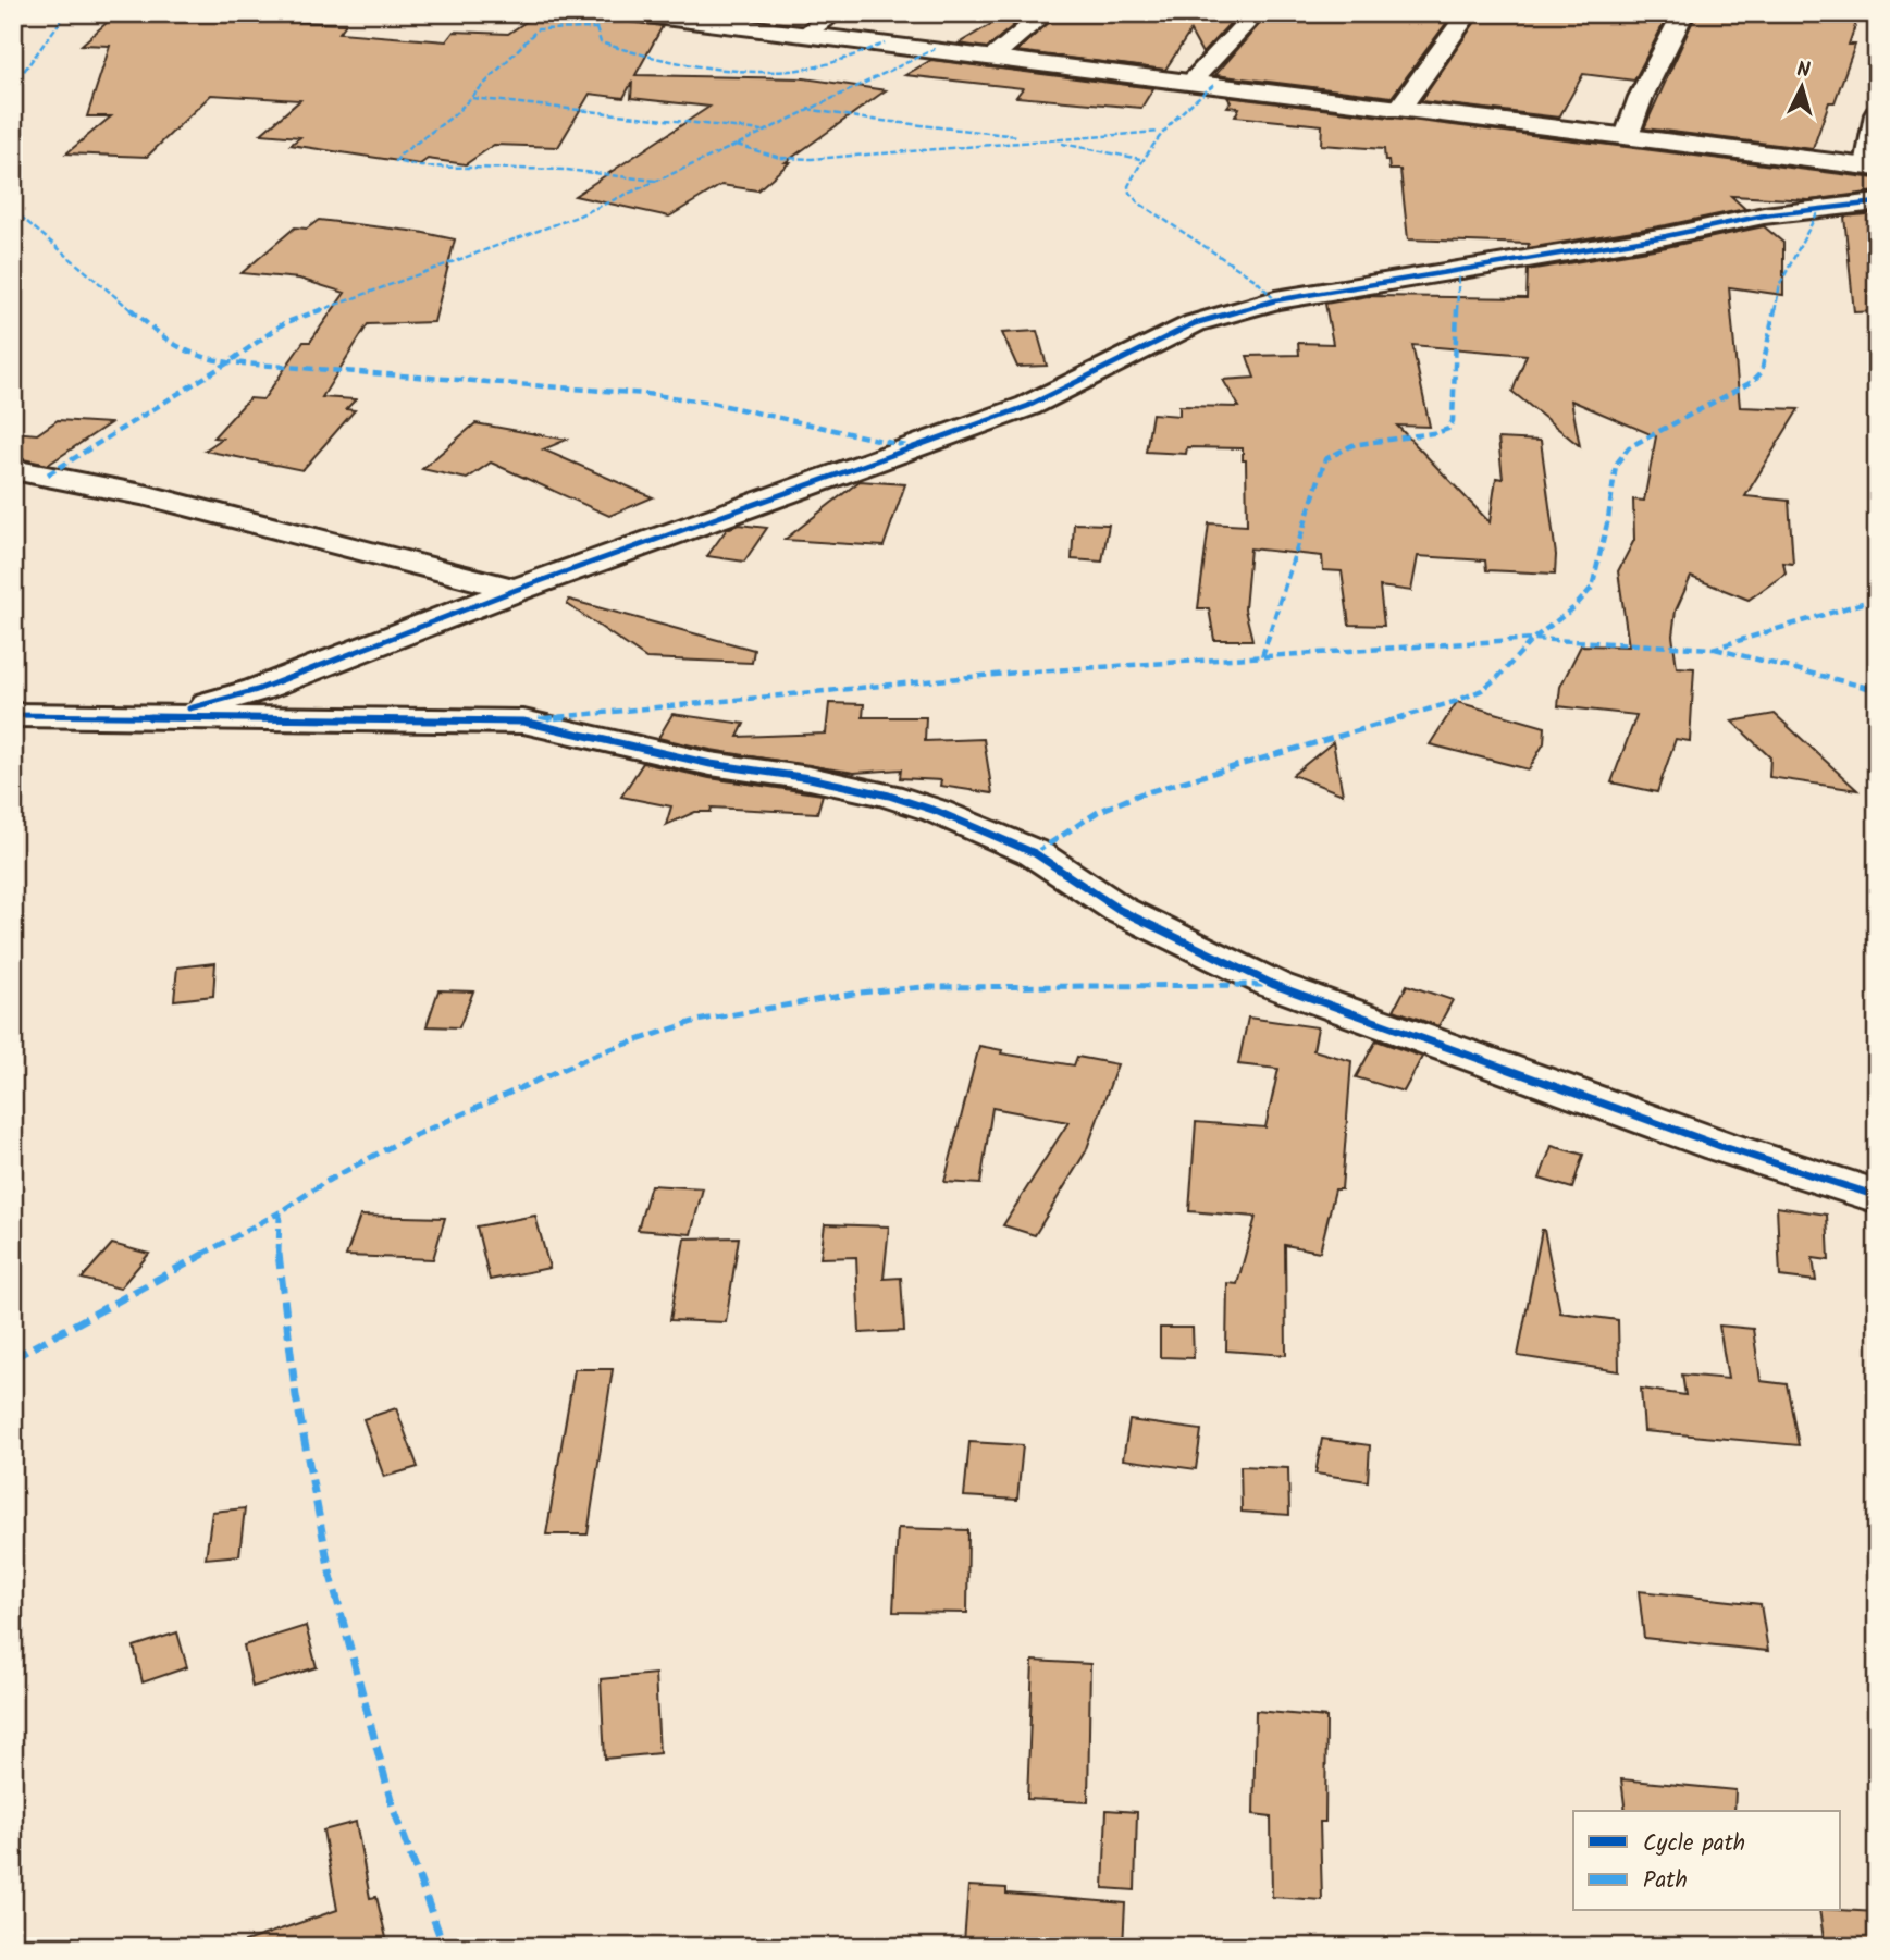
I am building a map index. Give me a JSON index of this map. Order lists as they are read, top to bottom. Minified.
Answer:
{"legend":["Cycle path","Path"],"north":"top"}
